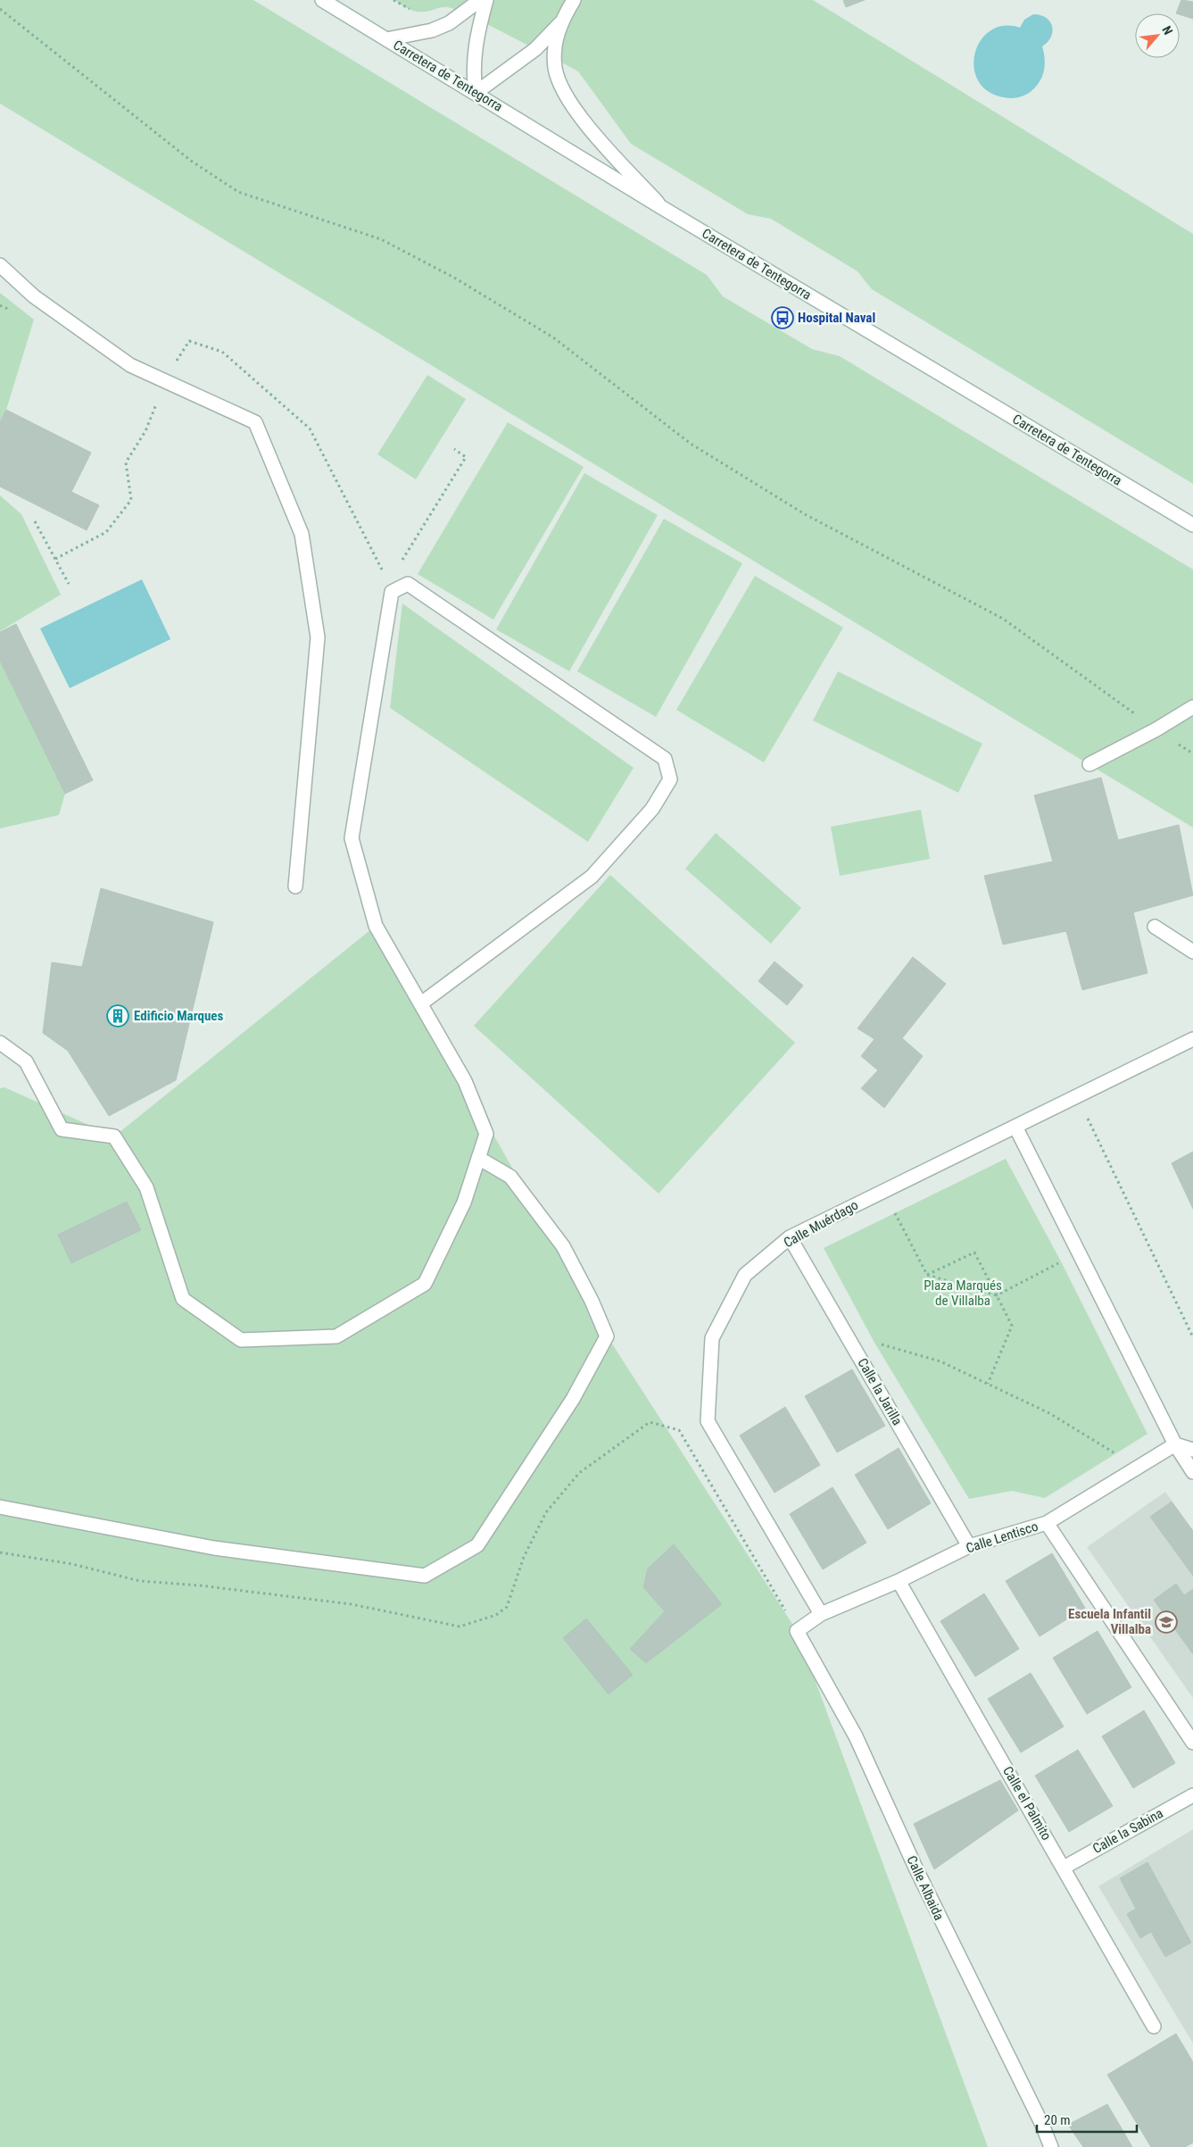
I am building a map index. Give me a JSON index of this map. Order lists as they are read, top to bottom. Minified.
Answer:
{"streets":{"street":["Carretera de Tentegorra","Calle Muérdago","Calle la Jarilla","Calle Lentisco","Calle el Palmito","Calle la Sabina","Calle Albaida"]},"crossings":[["Calle Muérdago","Calle la Jarilla"],["Calle Muérdago","Calle Lentisco"],["Calle la Jarilla","Calle Lentisco"],["Calle Lentisco","Calle el Palmito"],["Calle Lentisco","Calle Albaida"],["Calle el Palmito","Calle la Sabina"]],"parks":["Plaza Marqués de Villalba"],"places":{"bus stop":["Hospital Naval"],"building":["Edificio Marques"],"school or university":["Escuela Infantil Villalba"]},"scale_bar":"20 m","north":"top right"}
